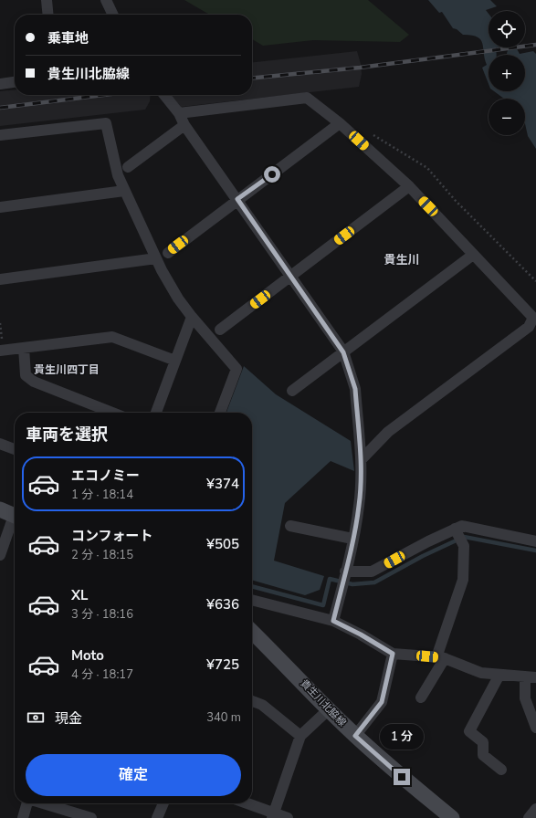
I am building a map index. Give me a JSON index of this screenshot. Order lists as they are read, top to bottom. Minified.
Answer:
{"streets":{"main road":["貴生川北脇線"]},"districts":["貴生川","貴生川四丁目"],"page":{"map_buttons":["+","−"],"banner":["乗車地","貴生川北脇線"],"heading":"車両を選択","list":[{"name":"エコノミー","note":"1 分 · 18:14","value":"¥374"},{"name":"コンフォート","note":"2 分 · 18:15","value":"¥505"},{"name":"XL","note":"3 分 · 18:16","value":"¥636"},{"name":"Moto","note":"4 分 · 18:17","value":"¥725"}],"pay":["現金","340 m"],"bubble":"1 分","buttons":"確定"}}
